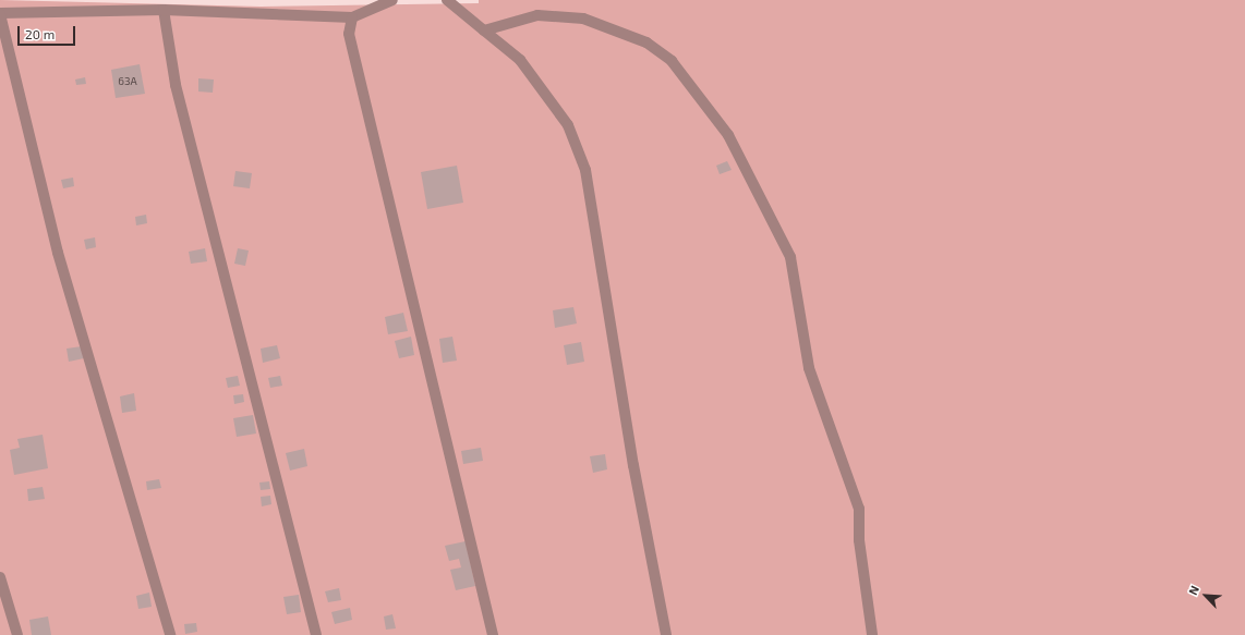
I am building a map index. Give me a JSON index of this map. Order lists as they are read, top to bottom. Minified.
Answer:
{"house_numbers":["63А"],"scale_bar":"20 m","north":"top left"}
